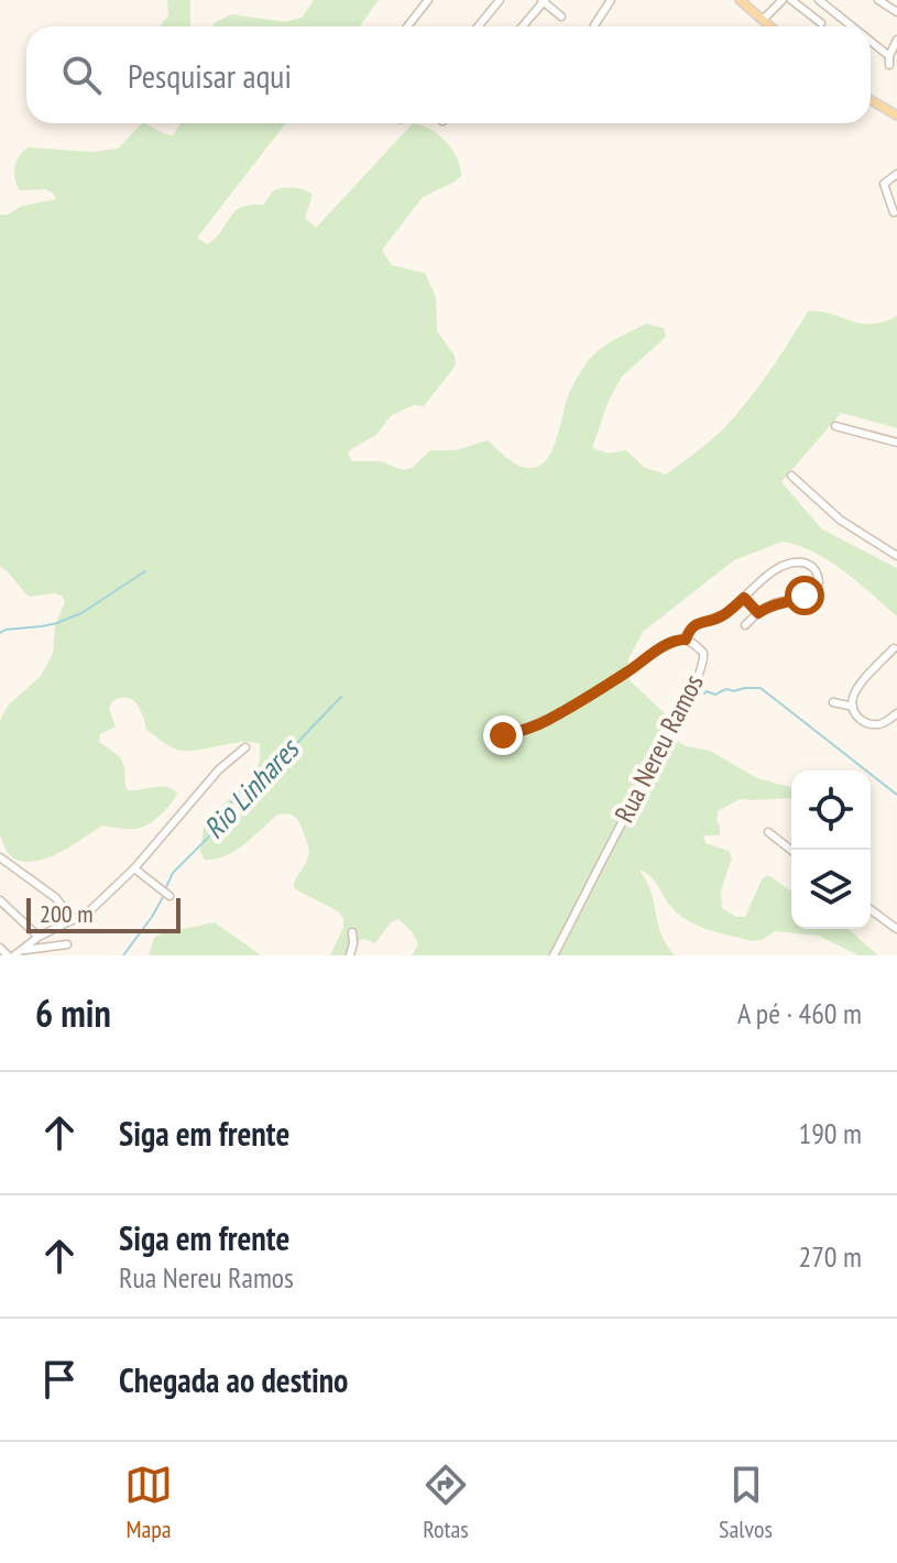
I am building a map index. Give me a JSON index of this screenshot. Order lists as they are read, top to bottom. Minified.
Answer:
{"streets":{"street":["Rua Nereu Ramos"]},"water":["Rio Linhares"],"scale_bar":"200 m","page":{"search":"Pesquisar aqui","scale":"200 m","heading":["6 min","A pé · 460 m"],"list":[["Siga em frente","190 m"],["Siga em frente","Rua Nereu Ramos","270 m"],"Chegada ao destino"],"nav":["Mapa","Rotas","Salvos"]}}
